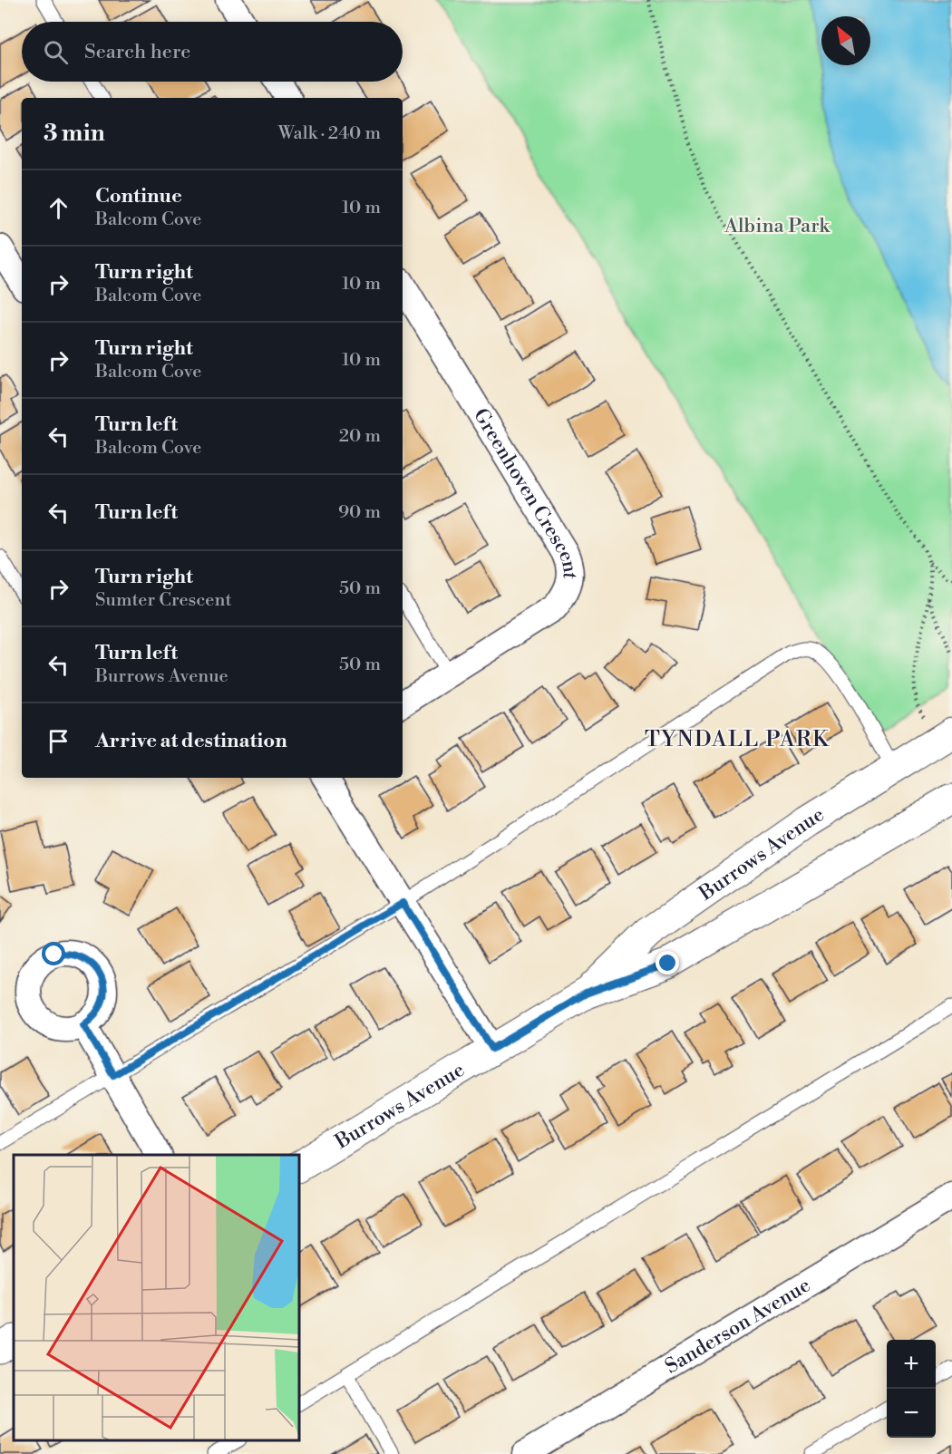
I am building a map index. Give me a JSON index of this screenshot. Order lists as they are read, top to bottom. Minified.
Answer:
{"streets":{"street":["Greenhoven Crescent","Burrows Avenue","Sanderson Avenue"]},"districts":["TYNDALL PARK"],"parks":["Albina Park"],"north":"top left","page":{"search":"Search here","heading":["3 min","Walk · 240 m"],"list":[["Continue","Balcom Cove","10 m"],["Turn right","Balcom Cove","10 m"],["Turn right","Balcom Cove","10 m"],["Turn left","Balcom Cove","20 m"],["Turn left","90 m"],["Turn right","Sumter Crescent","50 m"],["Turn left","Burrows Avenue","50 m"],"Arrive at destination"],"map_buttons":["+","−"]}}
